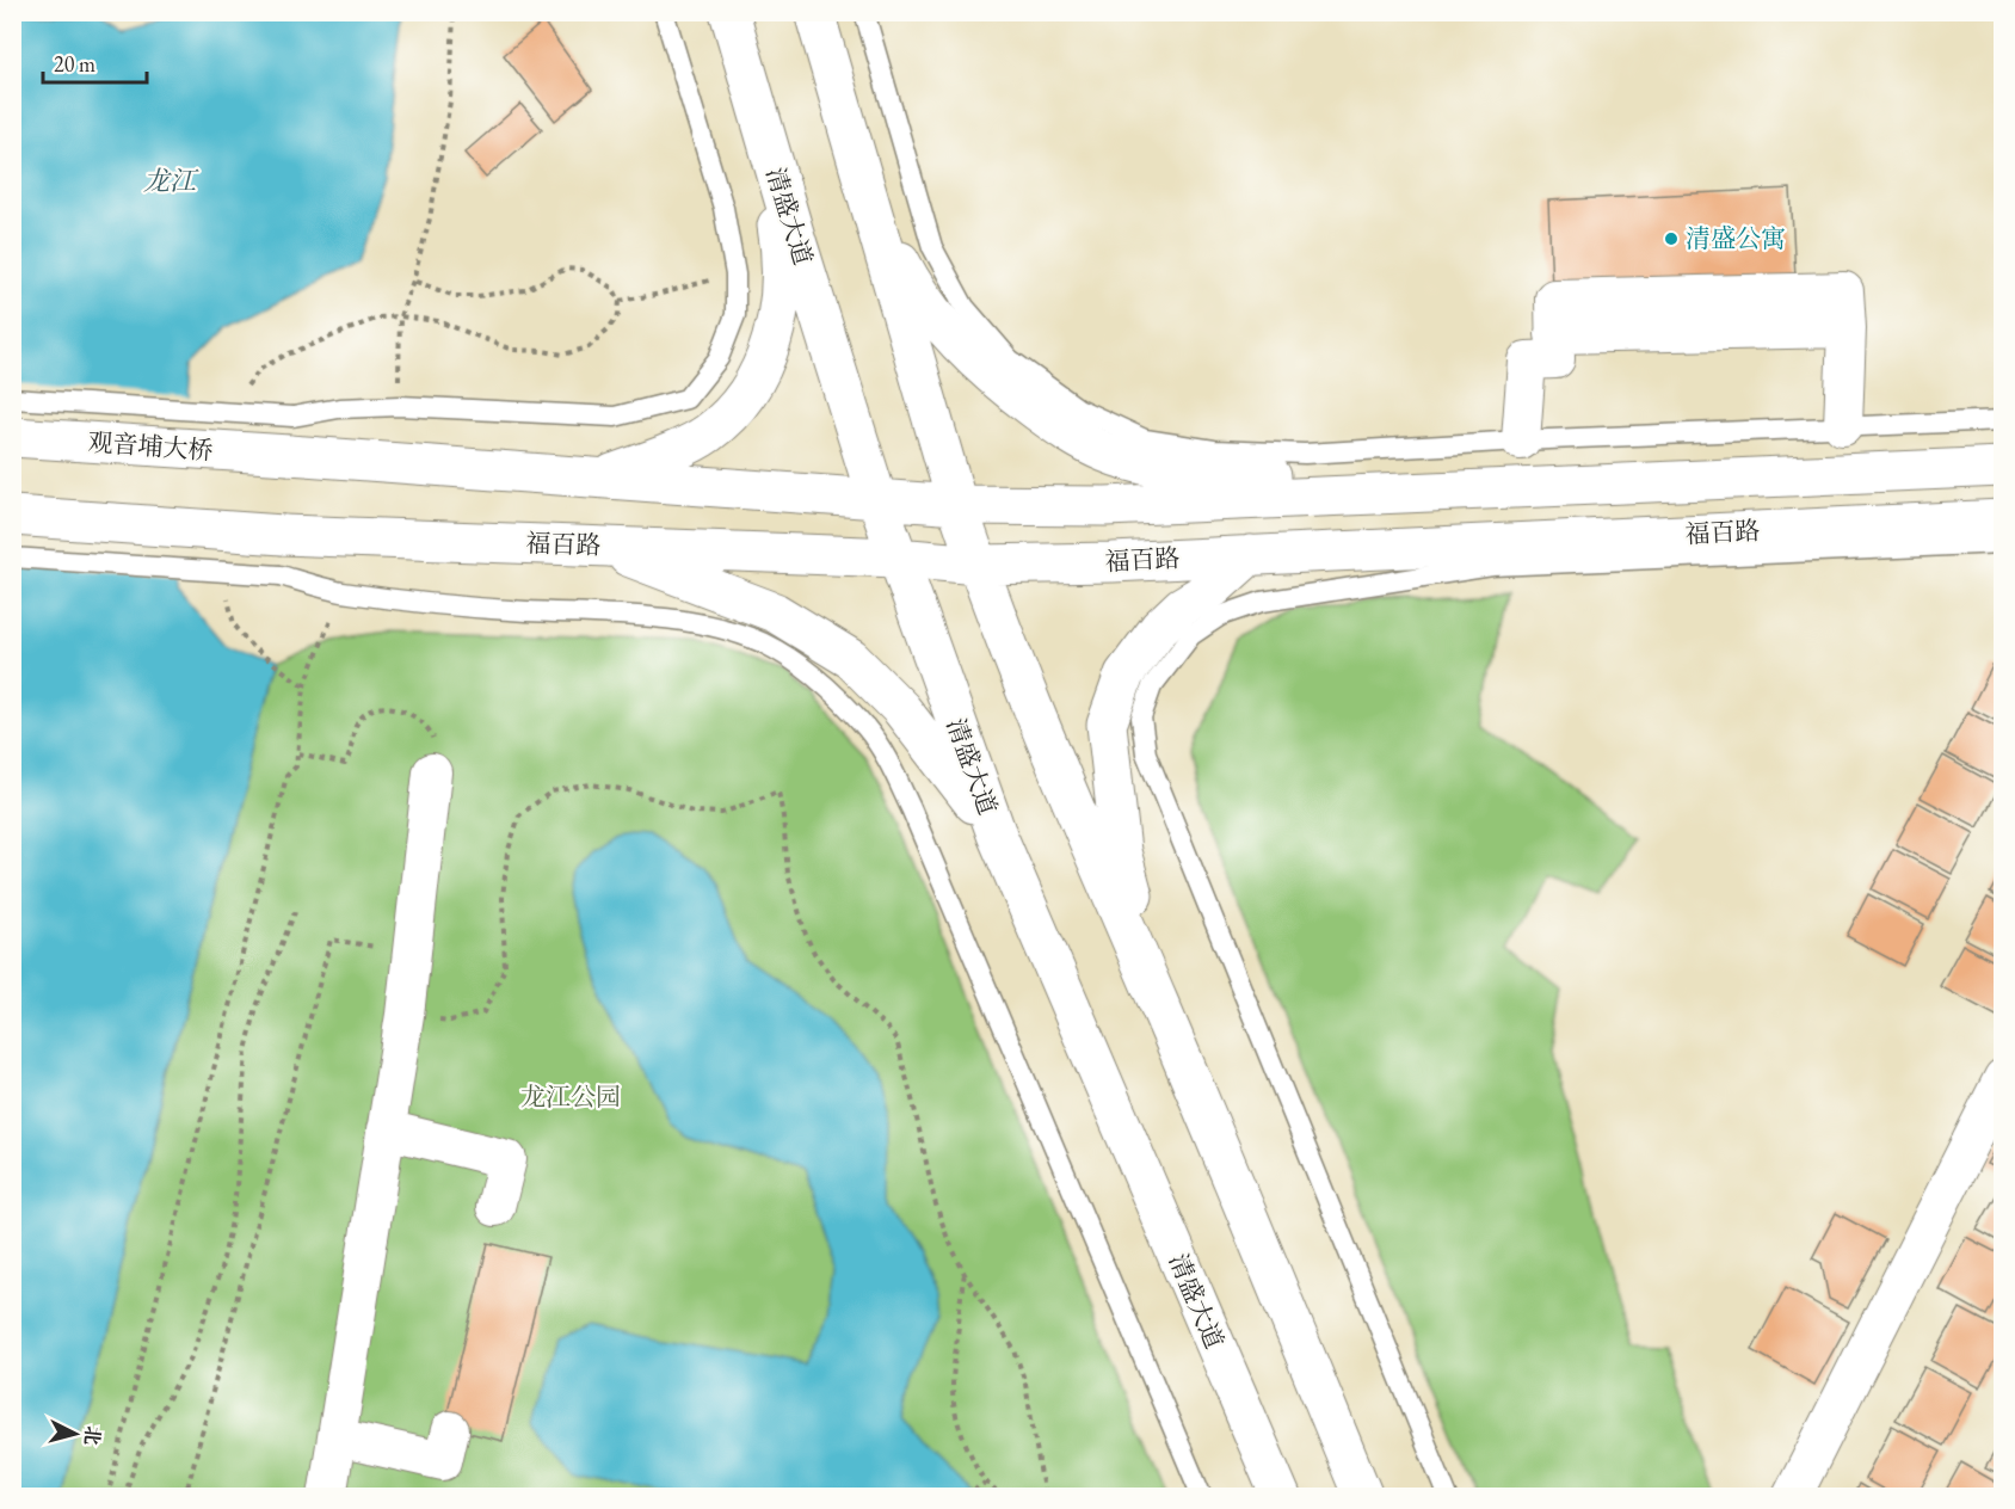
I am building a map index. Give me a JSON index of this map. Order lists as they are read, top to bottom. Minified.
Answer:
{"streets":{"main road":["清盛大道","观音埔大桥","福百路"]},"crossings":[["清盛大道","福百路"],["观音埔大桥","福百路"]],"water":["龙江"],"parks":["龙江公园"],"places":["清盛公寓"],"scale_bar":"20 m","north":"right"}
